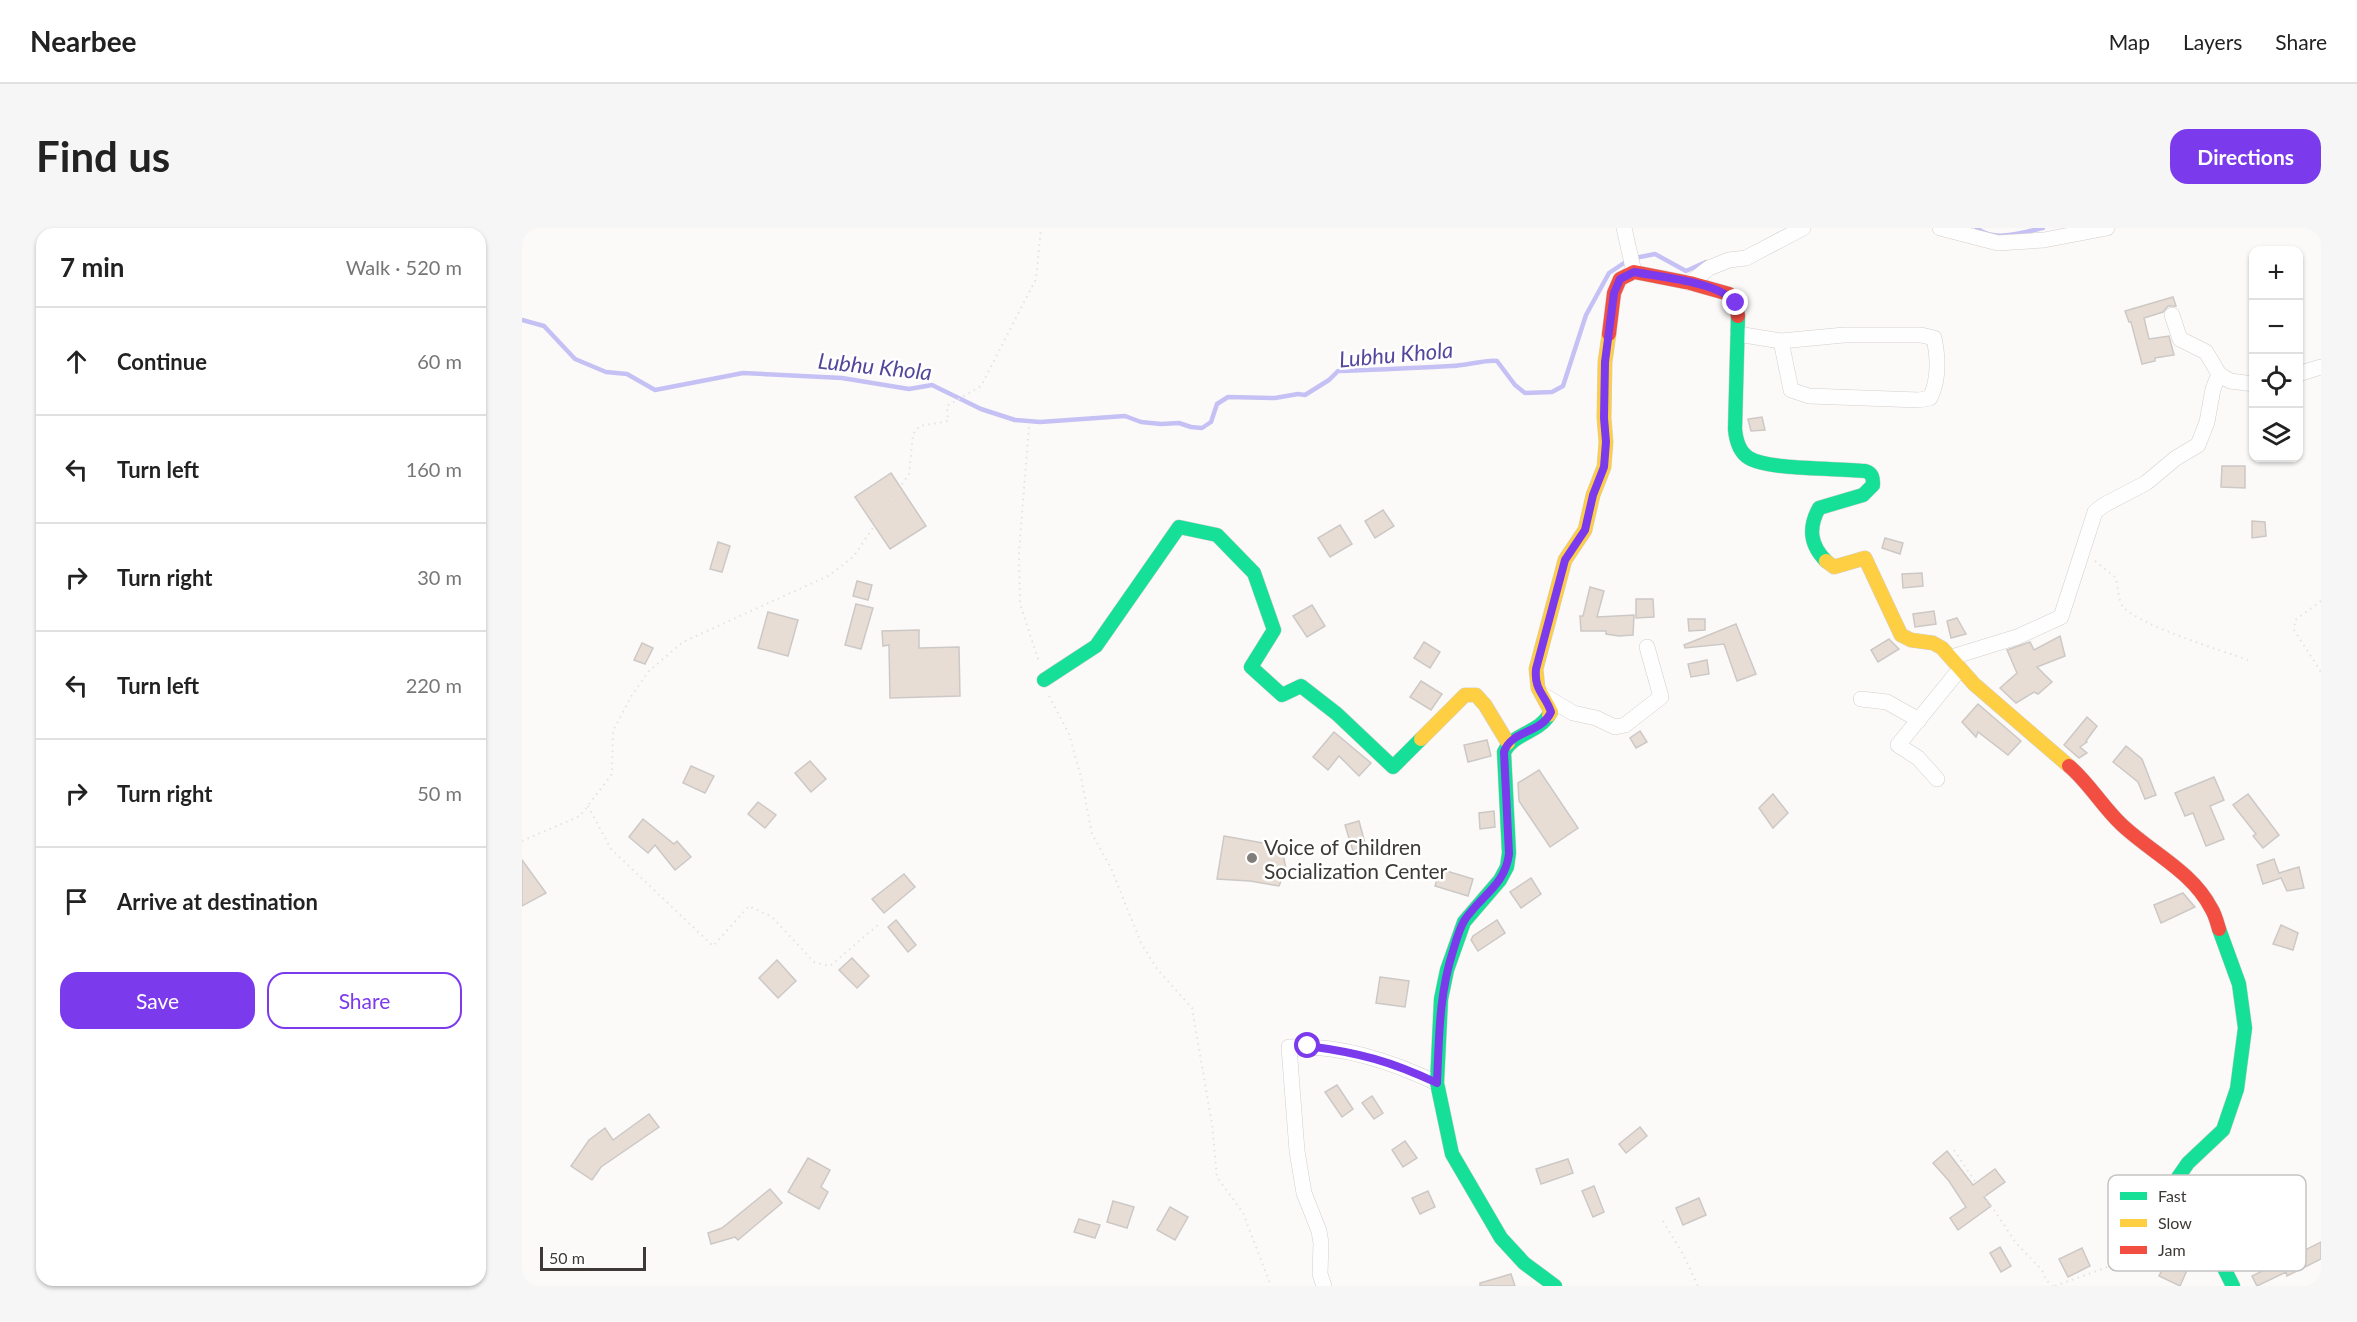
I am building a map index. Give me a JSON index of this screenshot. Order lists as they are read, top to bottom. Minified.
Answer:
{"water":["Lubhu Khola"],"places":["Voice of Children Socialization Center"],"legend":["Fast","Slow","Jam"],"scale_bar":"50 m","page":{"header":"Nearbee","nav":["Map","Layers","Share"],"buttons":["Directions",["Save","Share"]],"title":"Find us","heading":["7 min","Walk · 520 m"],"map_buttons":["+","−"],"list":[["Continue","60 m"],["Turn left","160 m"],["Turn right","30 m"],["Turn left","220 m"],["Turn right","50 m"],"Arrive at destination"],"scale":"50 m"}}
